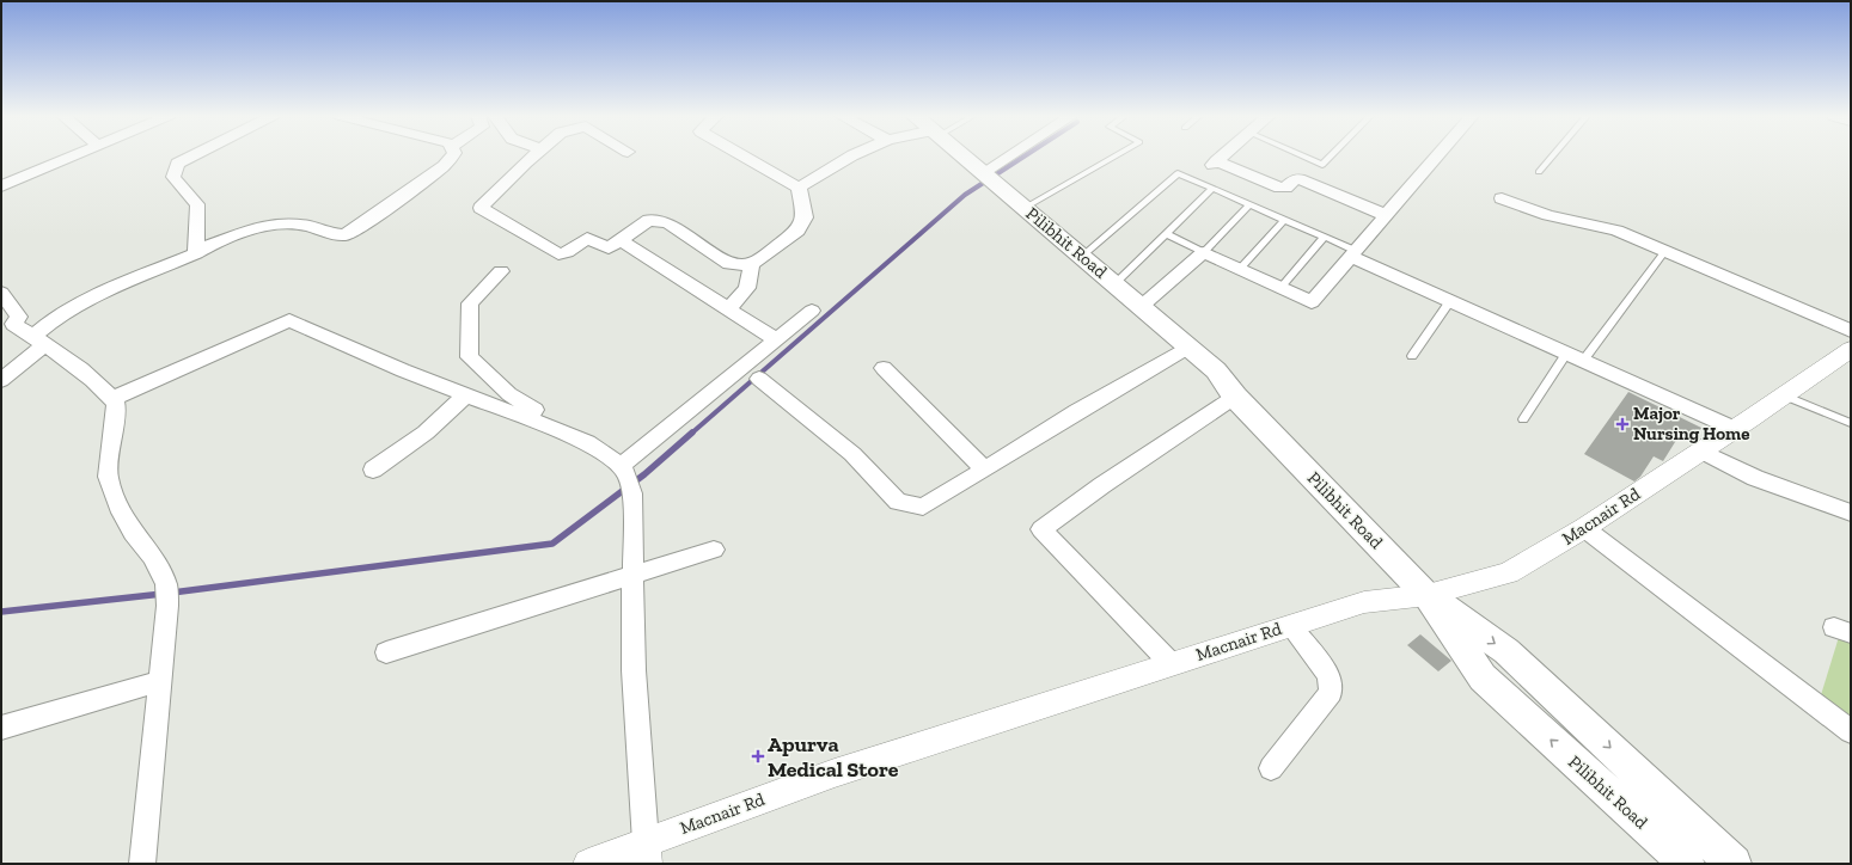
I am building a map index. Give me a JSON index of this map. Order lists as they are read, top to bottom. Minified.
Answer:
{"streets":{"main road":["Pilibhit Road"],"street":["Macnair Rd"]},"crossings":[["Pilibhit Road","Macnair Rd"]],"places":{"health":["Major Nursing Home","Apurva Medical Store"]}}
